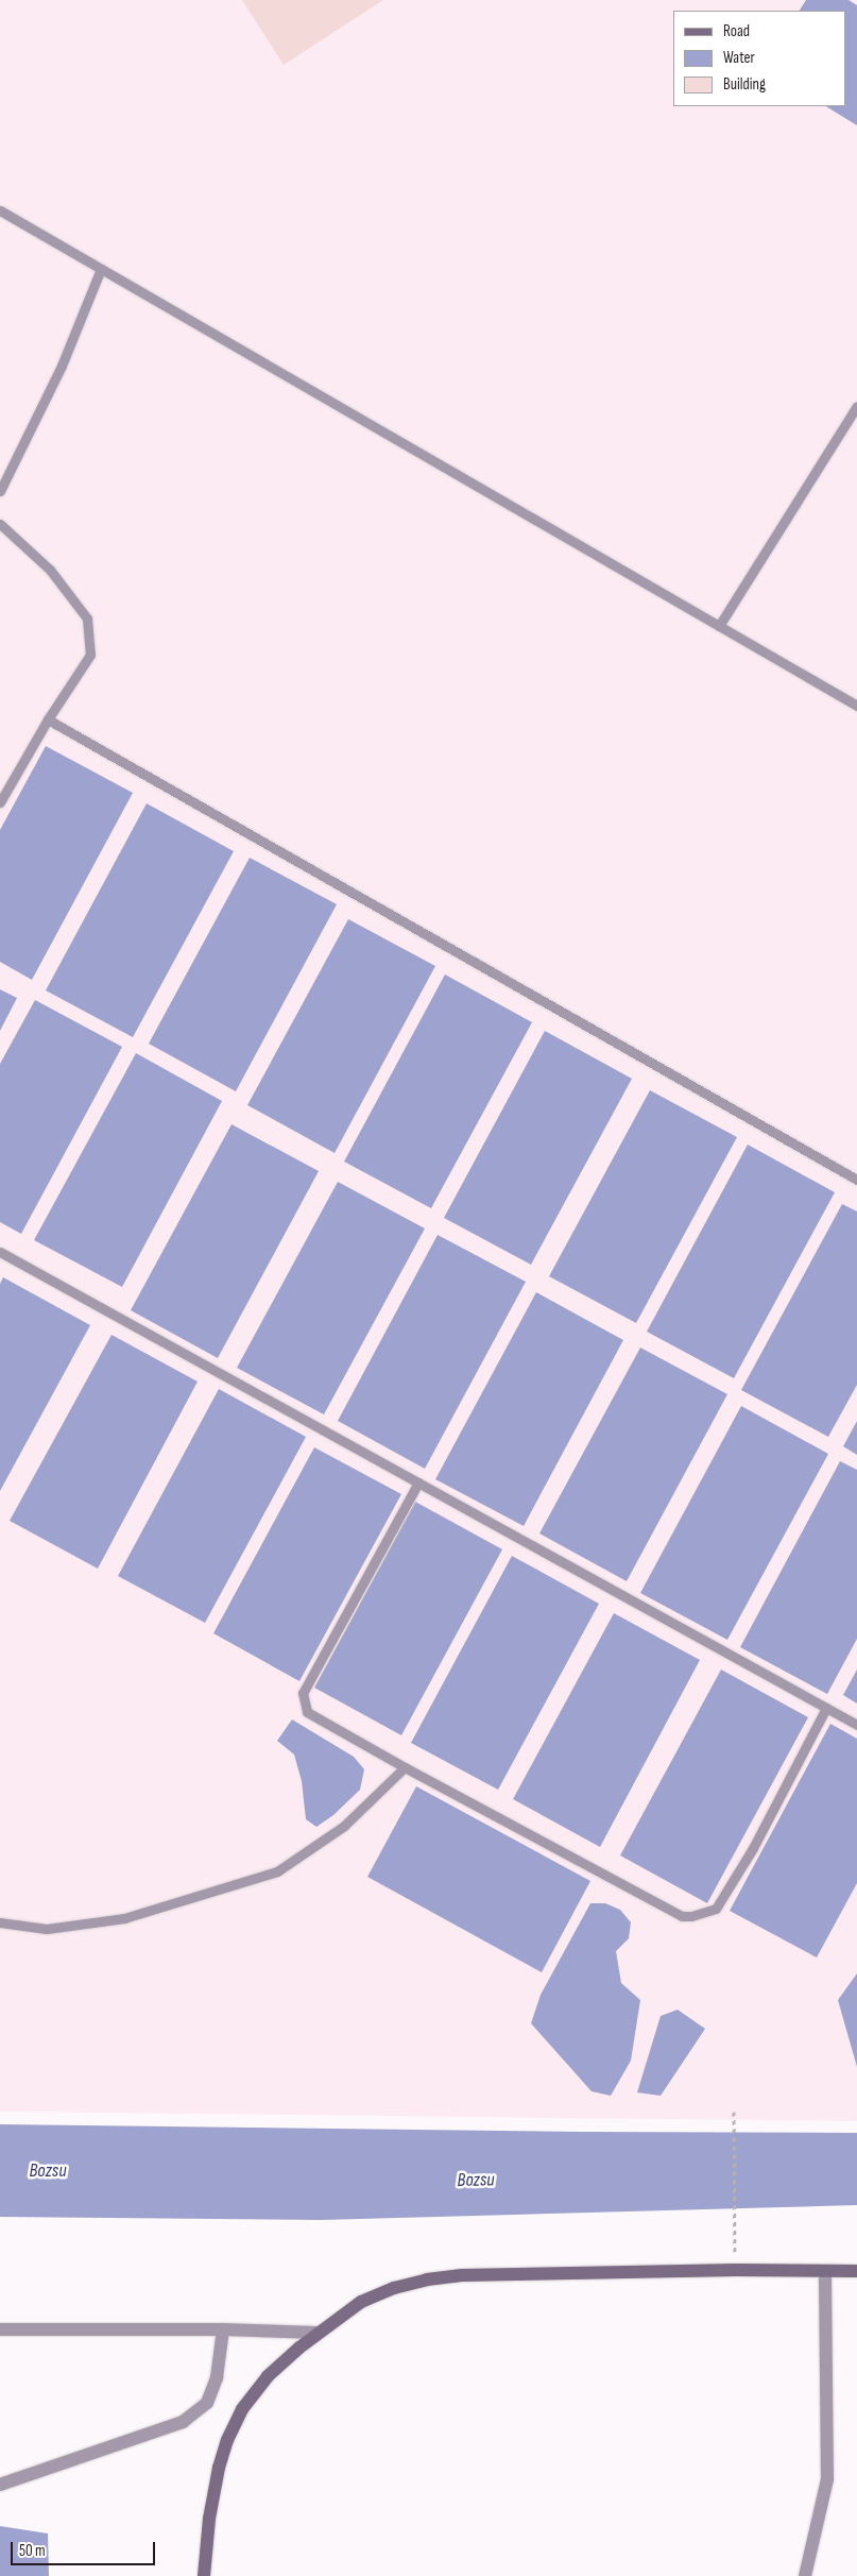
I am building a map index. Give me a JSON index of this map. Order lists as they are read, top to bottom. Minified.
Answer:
{"water":["Bozsu"],"legend":["Road","Water","Building"],"scale_bar":"50 m"}
